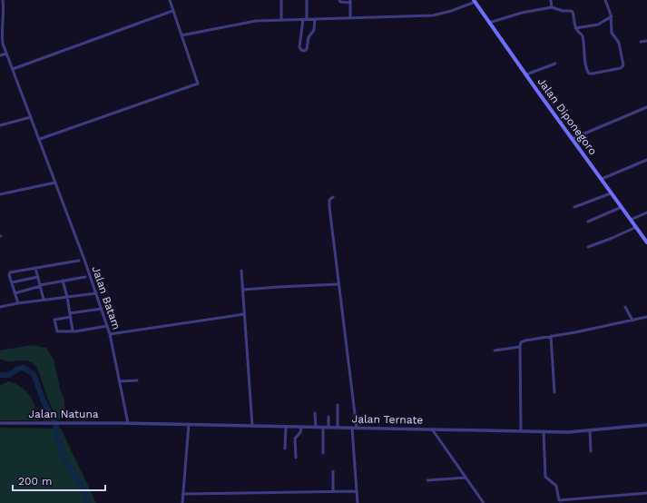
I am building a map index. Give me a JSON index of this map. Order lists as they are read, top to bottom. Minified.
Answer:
{"streets":{"main road":["Jalan Diponegoro"],"street":["Jalan Batam","Jalan Natuna","Jalan Ternate"]},"crossings":[["Jalan Batam","Jalan Natuna"],["Jalan Batam","Jalan Ternate"],["Jalan Natuna","Jalan Ternate"]],"scale_bar":"200 m"}
